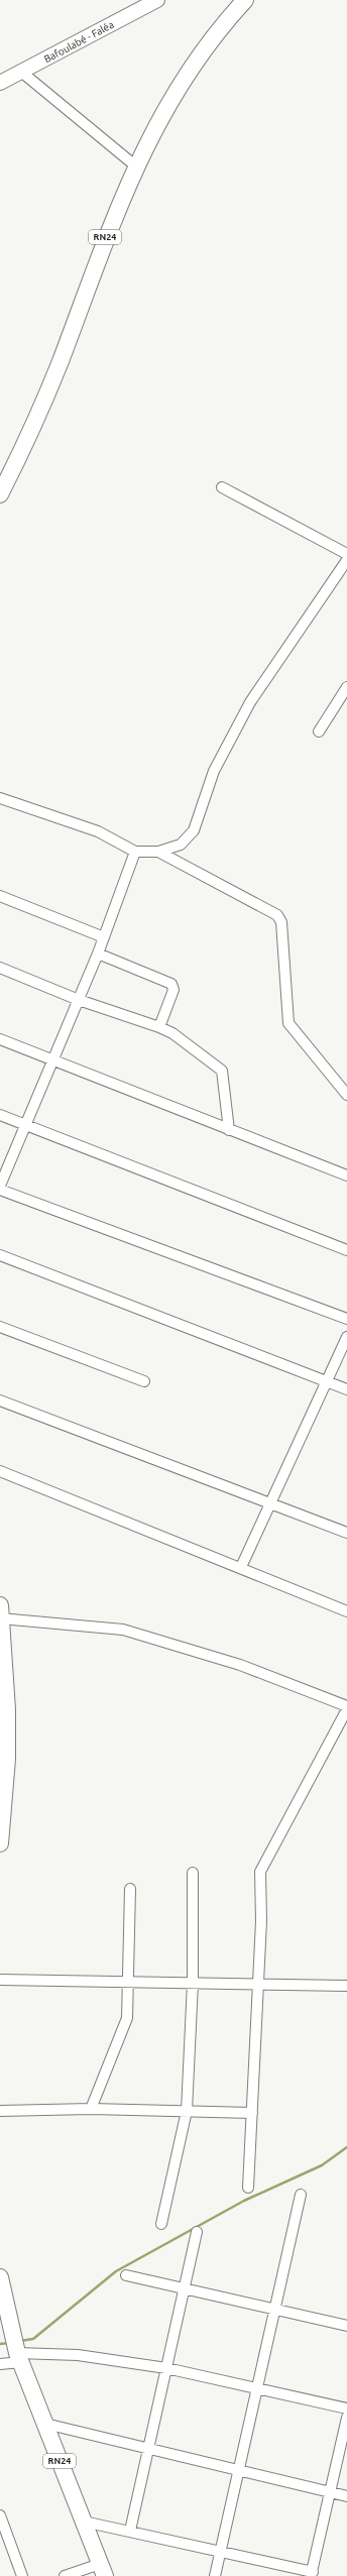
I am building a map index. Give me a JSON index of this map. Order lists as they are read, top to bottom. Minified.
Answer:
{"streets":{"main road":["Bafoulabé - Faléa","RN24"]}}
